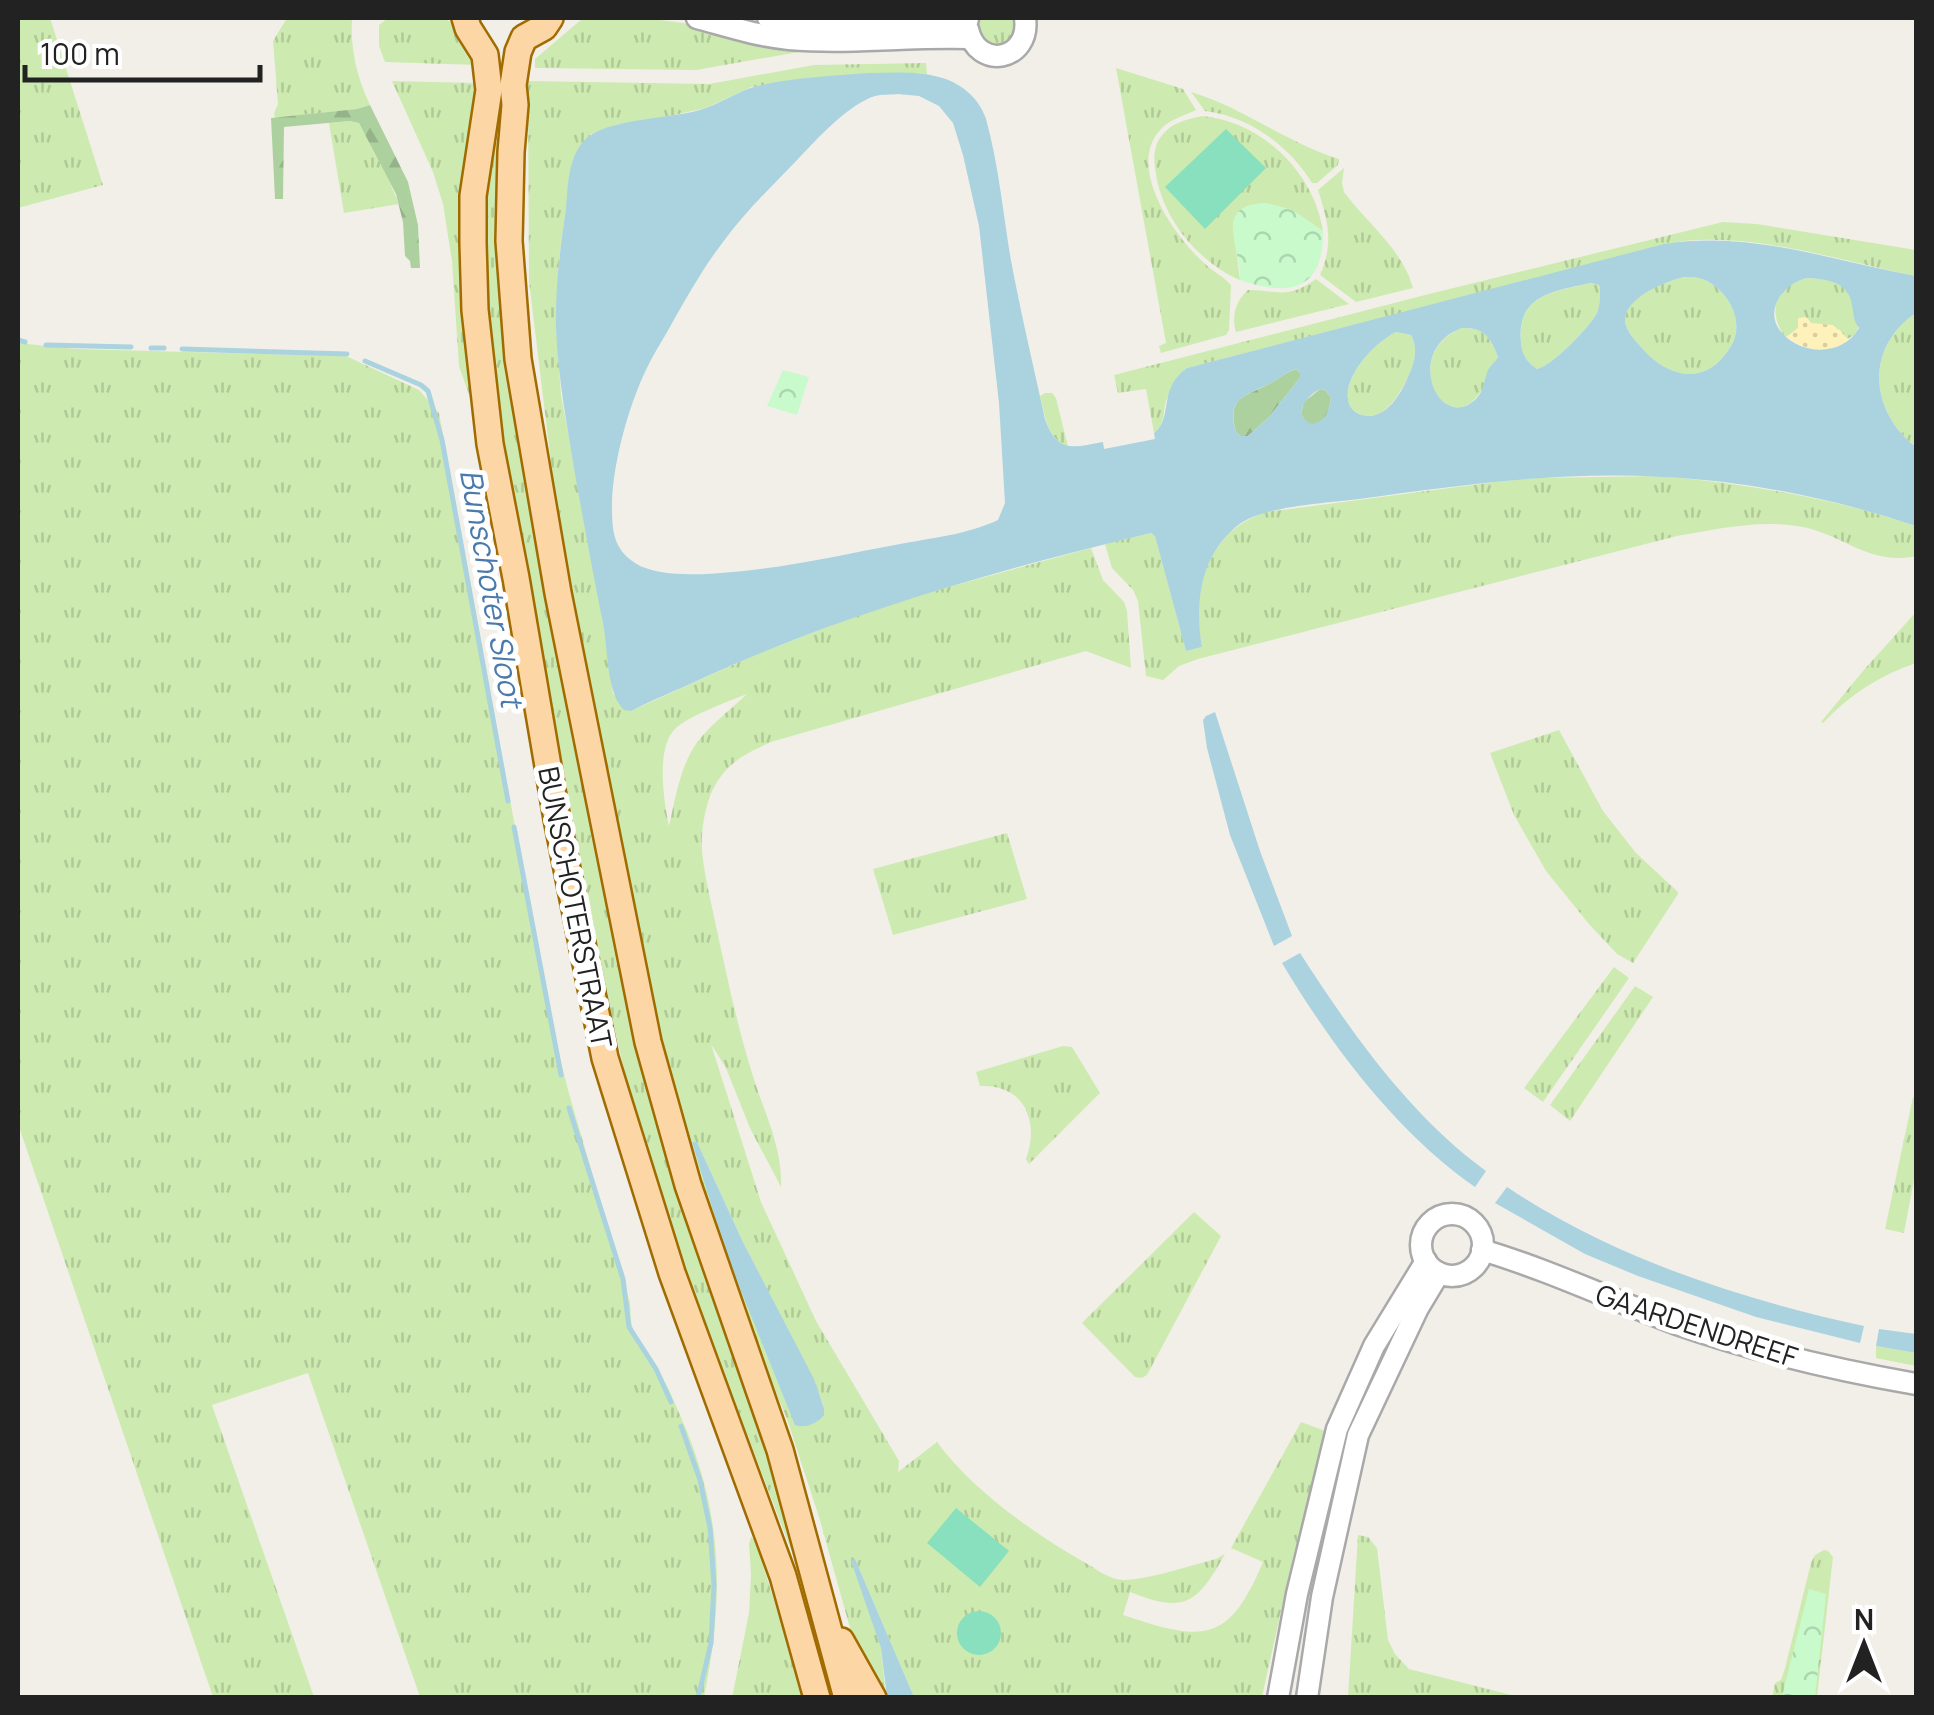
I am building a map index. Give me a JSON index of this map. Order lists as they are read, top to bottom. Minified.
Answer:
{"streets":{"main road":["BUNSCHOTERSTRAAT"],"street":["GAARDENDREEF"]},"water":["Bunschoter Sloot"],"scale_bar":"100 m","north":"top"}
